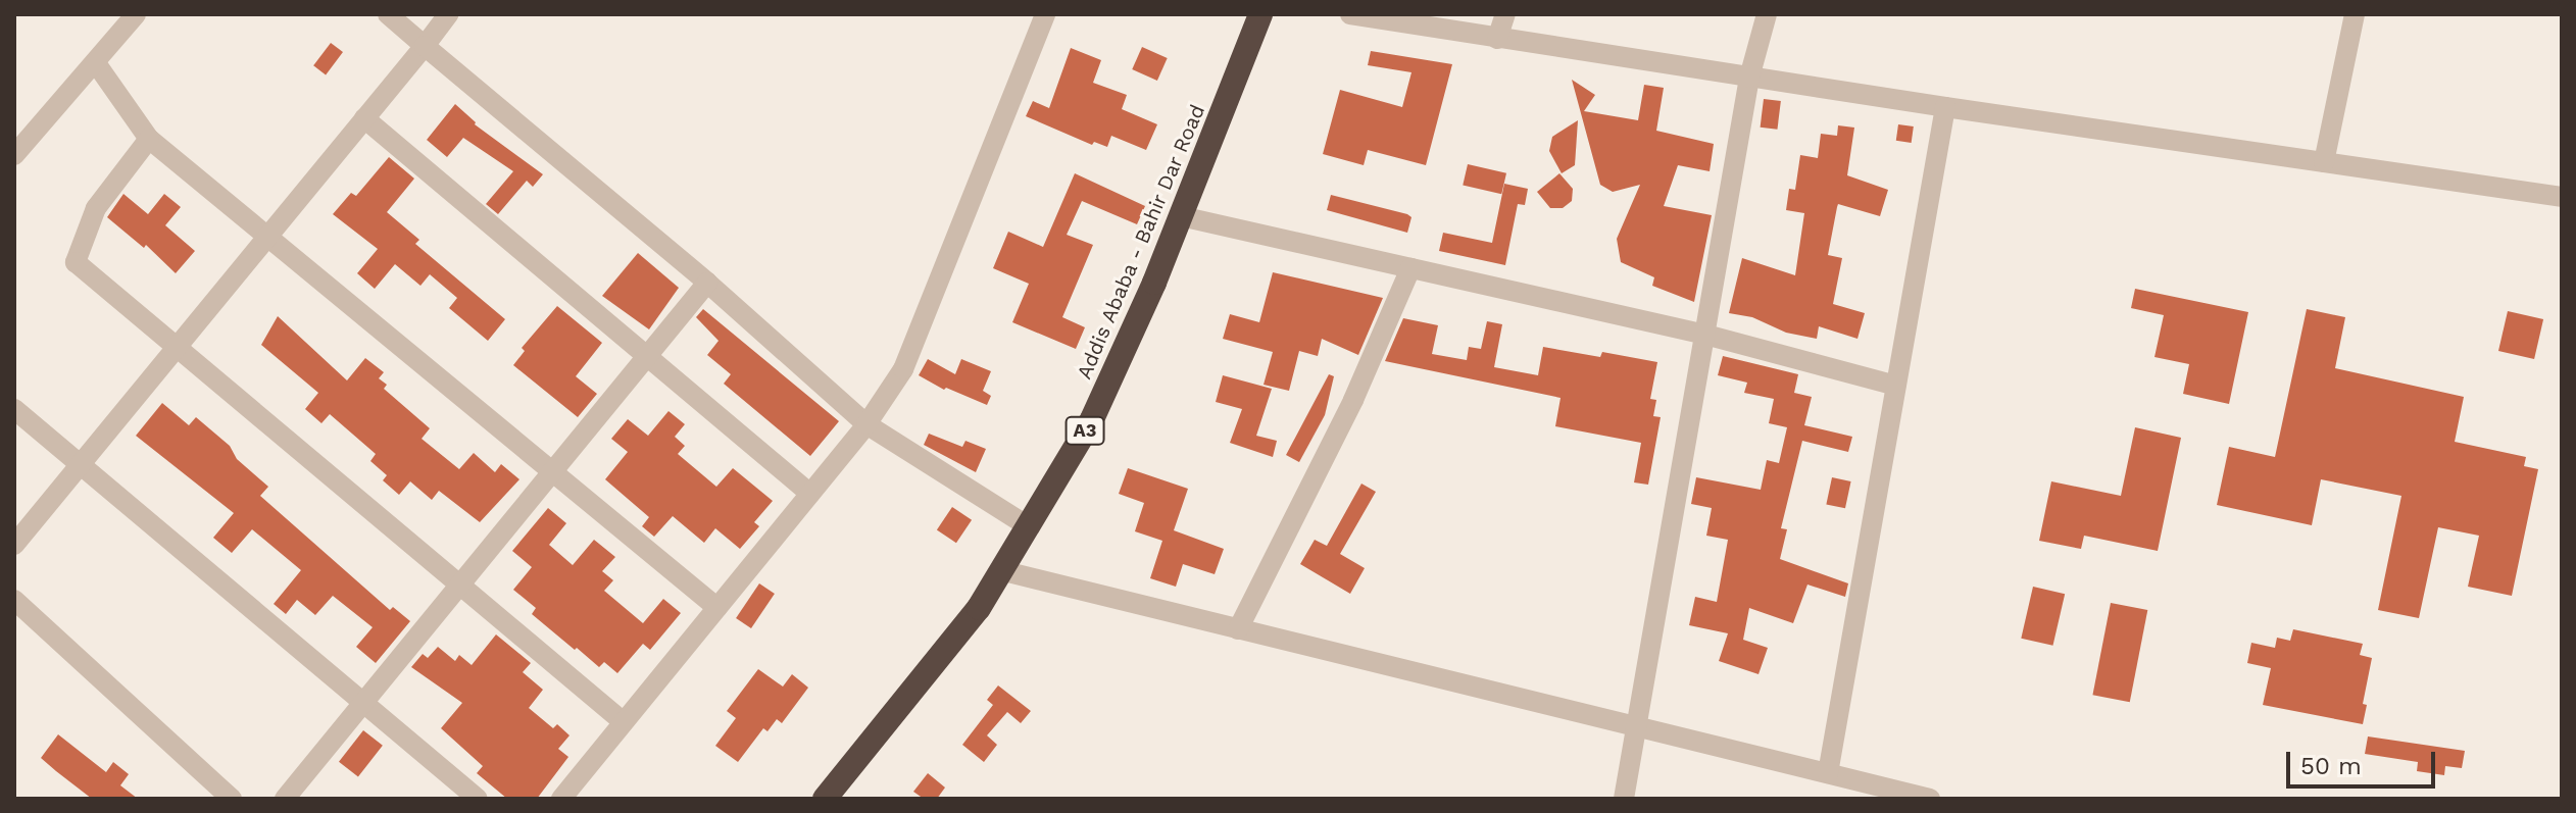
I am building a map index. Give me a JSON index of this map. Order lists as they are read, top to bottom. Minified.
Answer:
{"streets":{"highway":["Addis Ababa - Bahir Dar Road","A3"]},"scale_bar":"50 m"}
